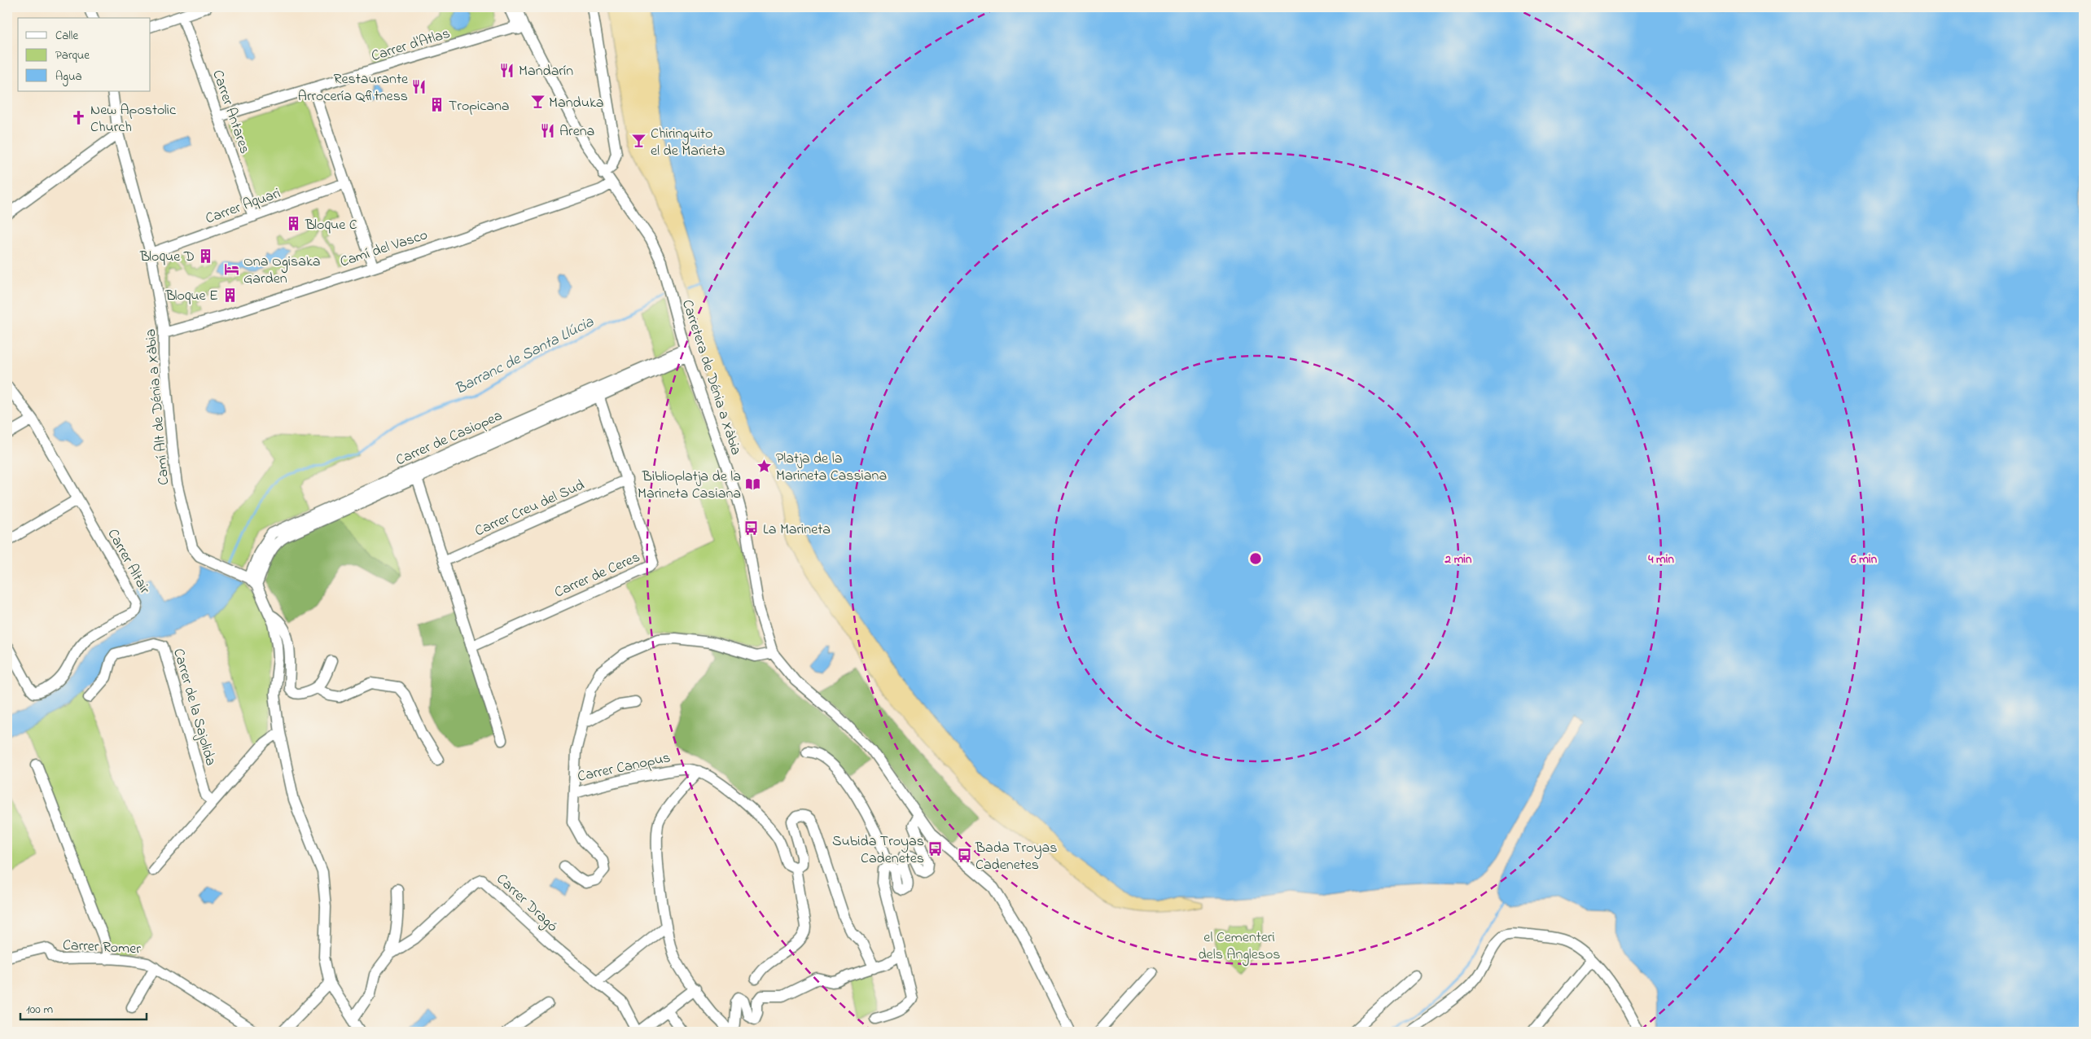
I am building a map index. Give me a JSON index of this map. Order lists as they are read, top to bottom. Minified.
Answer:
{"streets":{"street":["Carrer d'Atlas","Carrer Antares","Carrer Aquari","Camí del Vasco","Carretera de Dénia a Xàbia","Camí Alt de Dénia a Xàbia","Carrer de Casiopea","Carrer Creu del Sud","Carrer Altair","Carrer de Ceres","Carrer de la Sajolida","Carrer Canopus","Carrer Dragó","Carrer Romer"]},"crossings":[["Carrer d'Atlas","Carrer Antares"],["Carrer d'Atlas","Carretera de Dénia a Xàbia"],["Carrer Antares","Carrer Aquari"],["Carrer Aquari","Camí Alt de Dénia a Xàbia"],["Camí del Vasco","Carretera de Dénia a Xàbia"],["Camí del Vasco","Camí Alt de Dénia a Xàbia"],["Carretera de Dénia a Xàbia","Carrer de Casiopea"],["Carretera de Dénia a Xàbia","Carrer Canopus"],["Camí Alt de Dénia a Xàbia","Carrer de Casiopea"],["Carrer de Casiopea","Carrer de Ceres"],["Carrer Creu del Sud","Carrer de Ceres"]],"water":["Barranc de Santa Llúcia"],"parks":["el Cementeri dels Anglesos"],"places":{"restaurant":["Mandarín","Restaurante Arrocería Qfitness","Arena"],"bar":["Manduka","Chiringuito el de Marieta"],"building":["Tropicana","Bloque C","Bloque D","Bloque E"],"church":["New Apostolic Church"],"hotel":["Ona Ogisaka Garden"],"place":["Platja de la Marineta Cassiana"],"library":["Biblioplatja de la Marineta Casiana"],"bus stop":["La Marineta","Subida Troyas Cadenetes","Bada Troyas Cadenetes"]},"legend":["Calle","Parque","Agua"],"scale_bar":"100 m","rings":["2 min","4 min","6 min"]}
